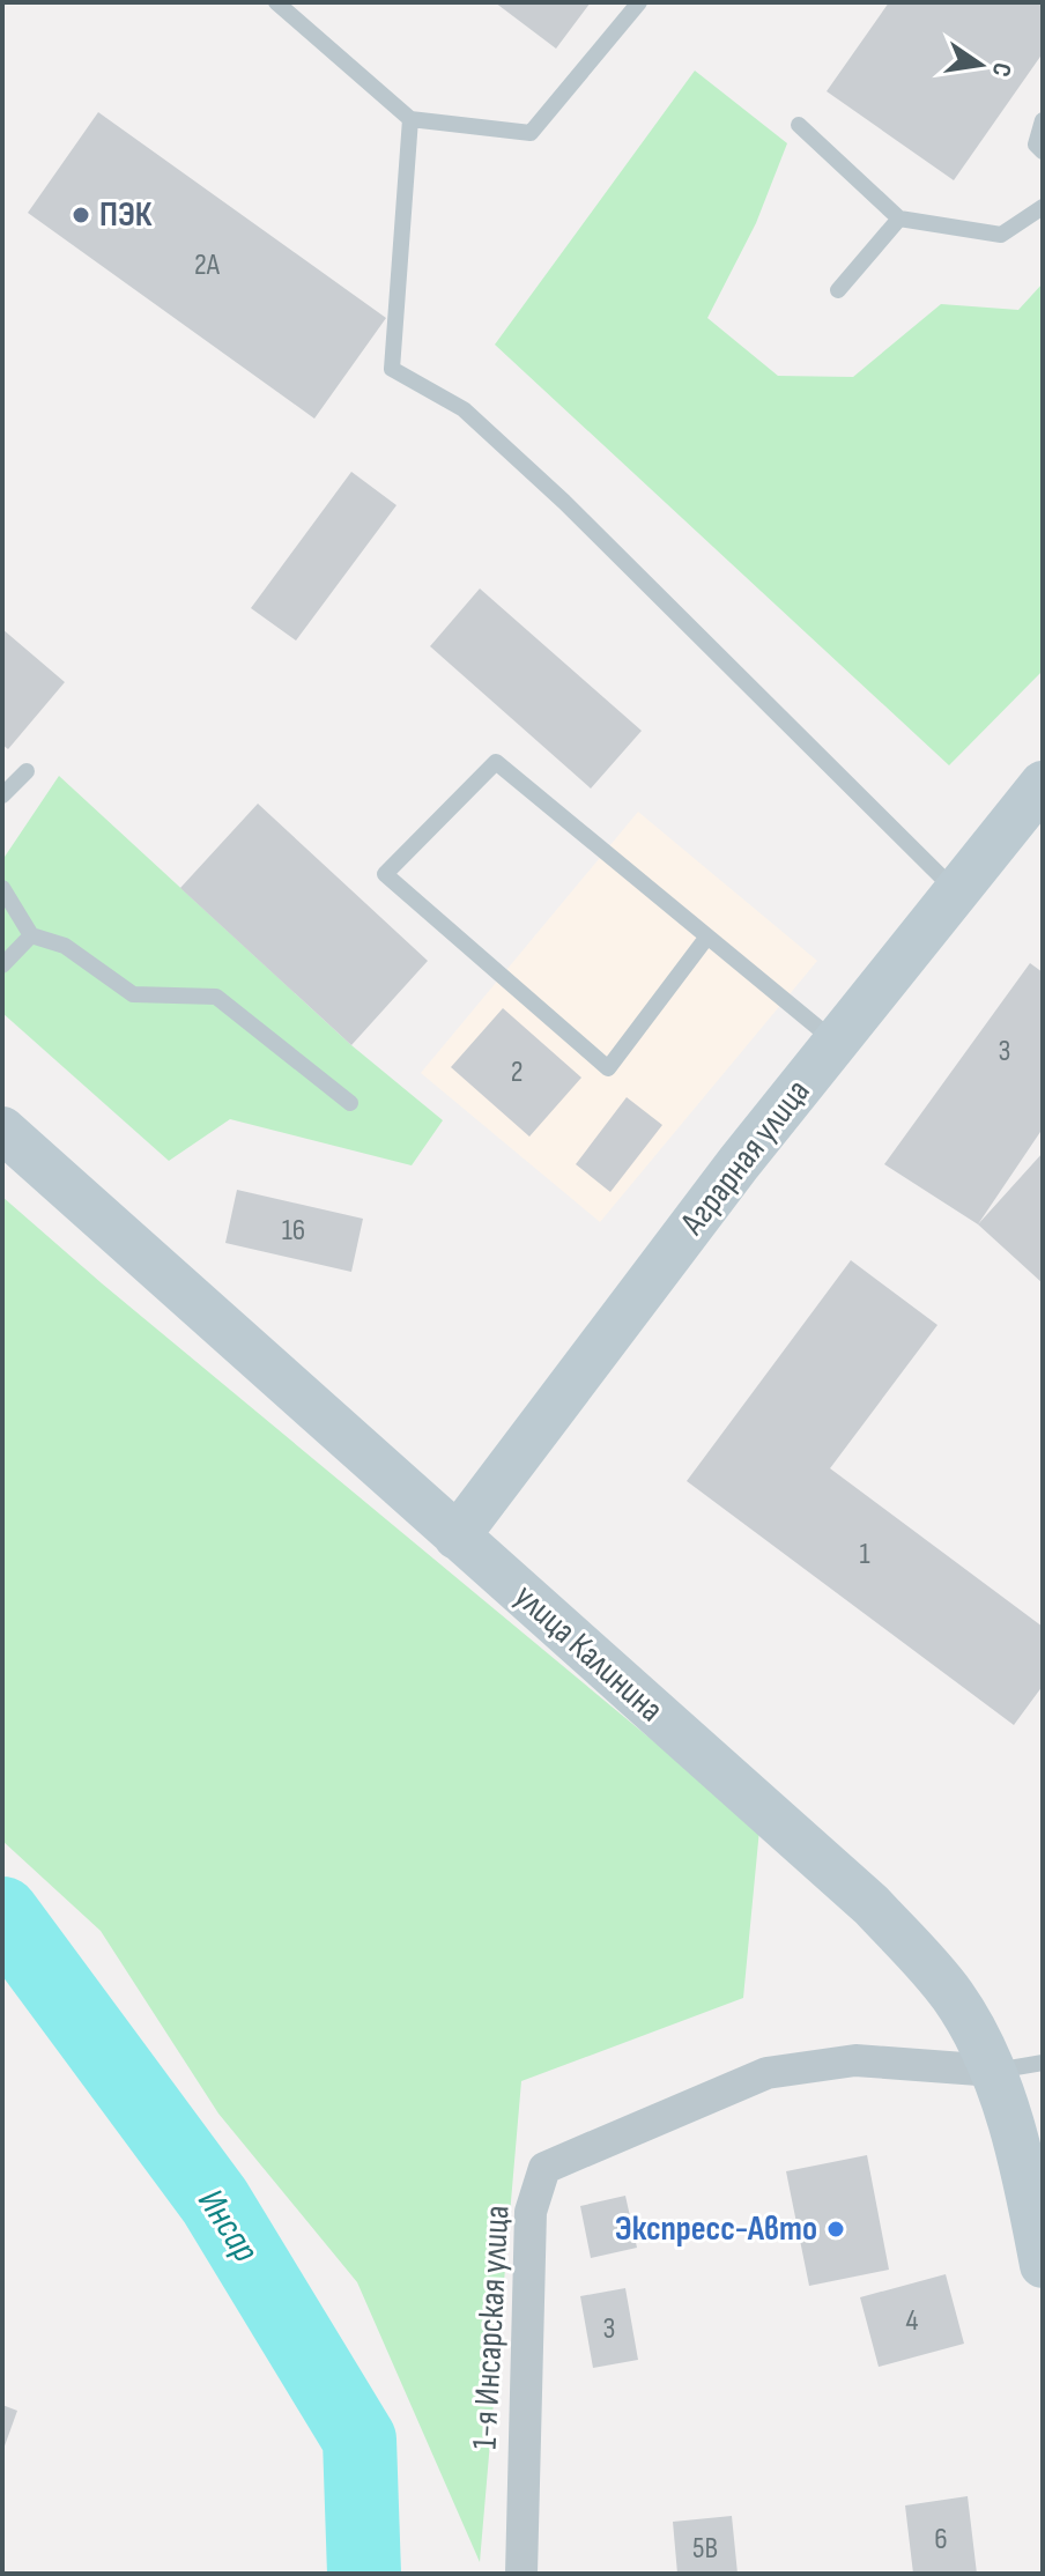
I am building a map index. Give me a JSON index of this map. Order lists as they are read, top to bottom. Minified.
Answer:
{"streets":{"main road":["Аграрная улица","улица Калинина"],"street":["1-я Инсарская улица"]},"crossings":[["Аграрная улица","улица Калинина"],["улица Калинина","1-я Инсарская улица"]],"water":["Инсар"],"places":["ПЭК","Экспресс-Авто"],"house_numbers":["2А","3","2","16","1","4","3","6","5В"],"north":"right"}
